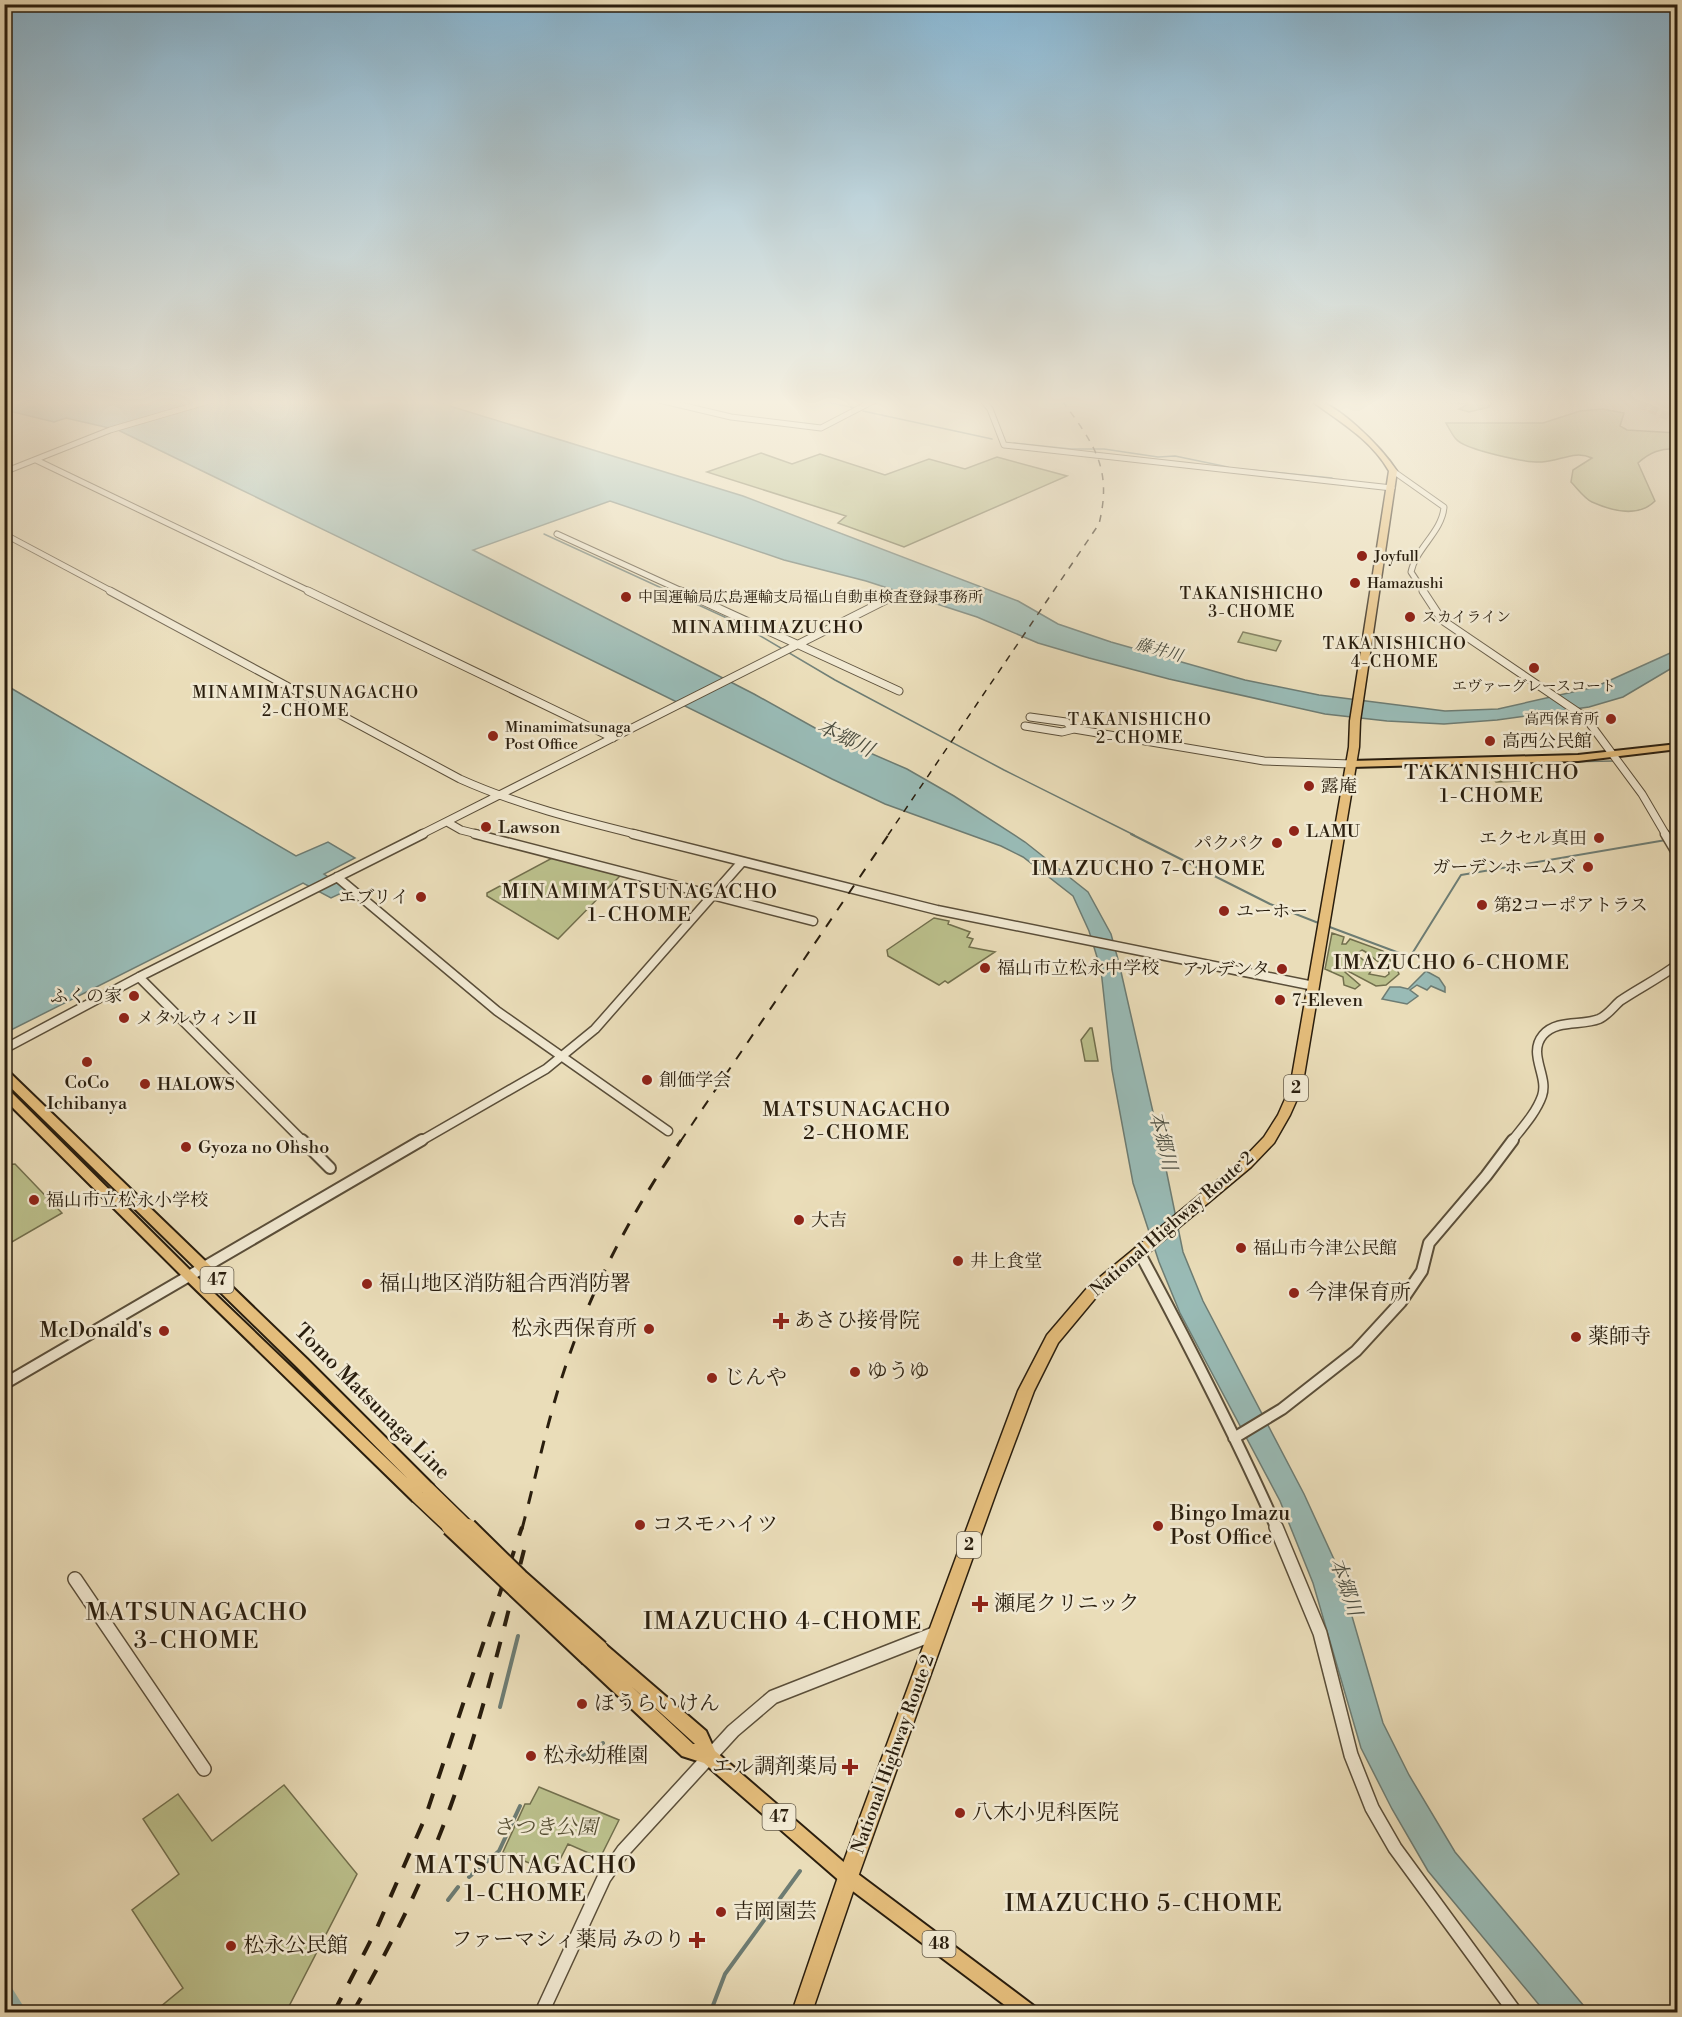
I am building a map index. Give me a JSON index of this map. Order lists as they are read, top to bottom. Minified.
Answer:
{"streets":{"highway":["2","National Highway Route 2"],"main road":["47","Tomo Matsunaga Line","48"]},"crossings":[["National Highway Route 2","Tomo Matsunaga Line"],["National Highway Route 2","48"],["Tomo Matsunaga Line","48"]],"districts":["TAKANISHICHO 3-CHOME","MINAMIIMAZUCHO","TAKANISHICHO 4-CHOME","MINAMIMATSUNAGACHO 2-CHOME","TAKANISHICHO 2-CHOME","TAKANISHICHO 1-CHOME","IMAZUCHO 7-CHOME","MINAMIMATSUNAGACHO 1-CHOME","IMAZUCHO 6-CHOME","MATSUNAGACHO 2-CHOME","MATSUNAGACHO 3-CHOME","IMAZUCHO 4-CHOME","MATSUNAGACHO 1-CHOME","IMAZUCHO 5-CHOME"],"water":["藤井川","本郷川"],"parks":["さつき公園"],"places":{"other":["Joyfull","Hamazushi","中国運輸局広島運輸支局福山自動車検査登録事務所","スカイライン","エヴァーグレースコート","高西保育所","Minamimatsunaga Post Office","高西公民館","露庵","Lawson","LAMU","エクセル真田","パクパク","ガーデンホームズ","エブリイ","第2コーポアトラス","ユーホー","福山市立松永中学校","アルデンタ","ふくの家","7-Eleven","メタルウィンII","CoCo Ichibanya","創価学会","HALOWS","Gyoza no Ohsho","福山市立松永小学校","大吉","福山市今津公民館","井上食堂","福山地区消防組合西消防署","今津保育所","松永西保育所","McDonald's","薬師寺","ゆうゆ","じんや","コスモハイツ","Bingo Imazu Post Office","ほうらいけん","松永幼稚園","八木小児科医院","吉岡園芸","松永公民館"],"health":["あさひ接骨院","瀬尾クリニック","エル調剤薬局","ファーマシィ薬局 みのり"]}}
